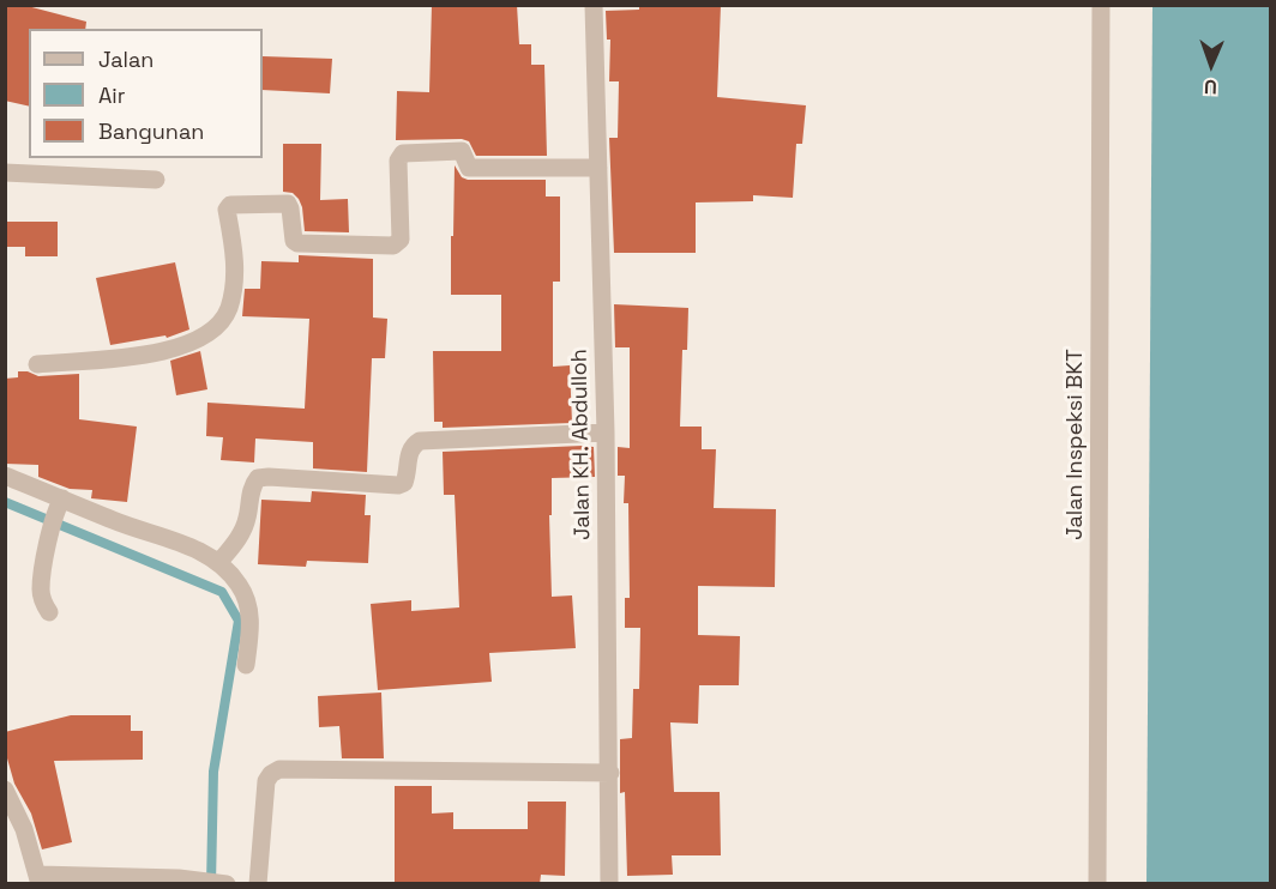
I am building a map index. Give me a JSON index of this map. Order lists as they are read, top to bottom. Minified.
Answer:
{"streets":{"street":["Jalan KH. Abdulloh","Jalan Inspeksi BKT"]},"legend":["Jalan","Air","Bangunan"],"north":"bottom"}
